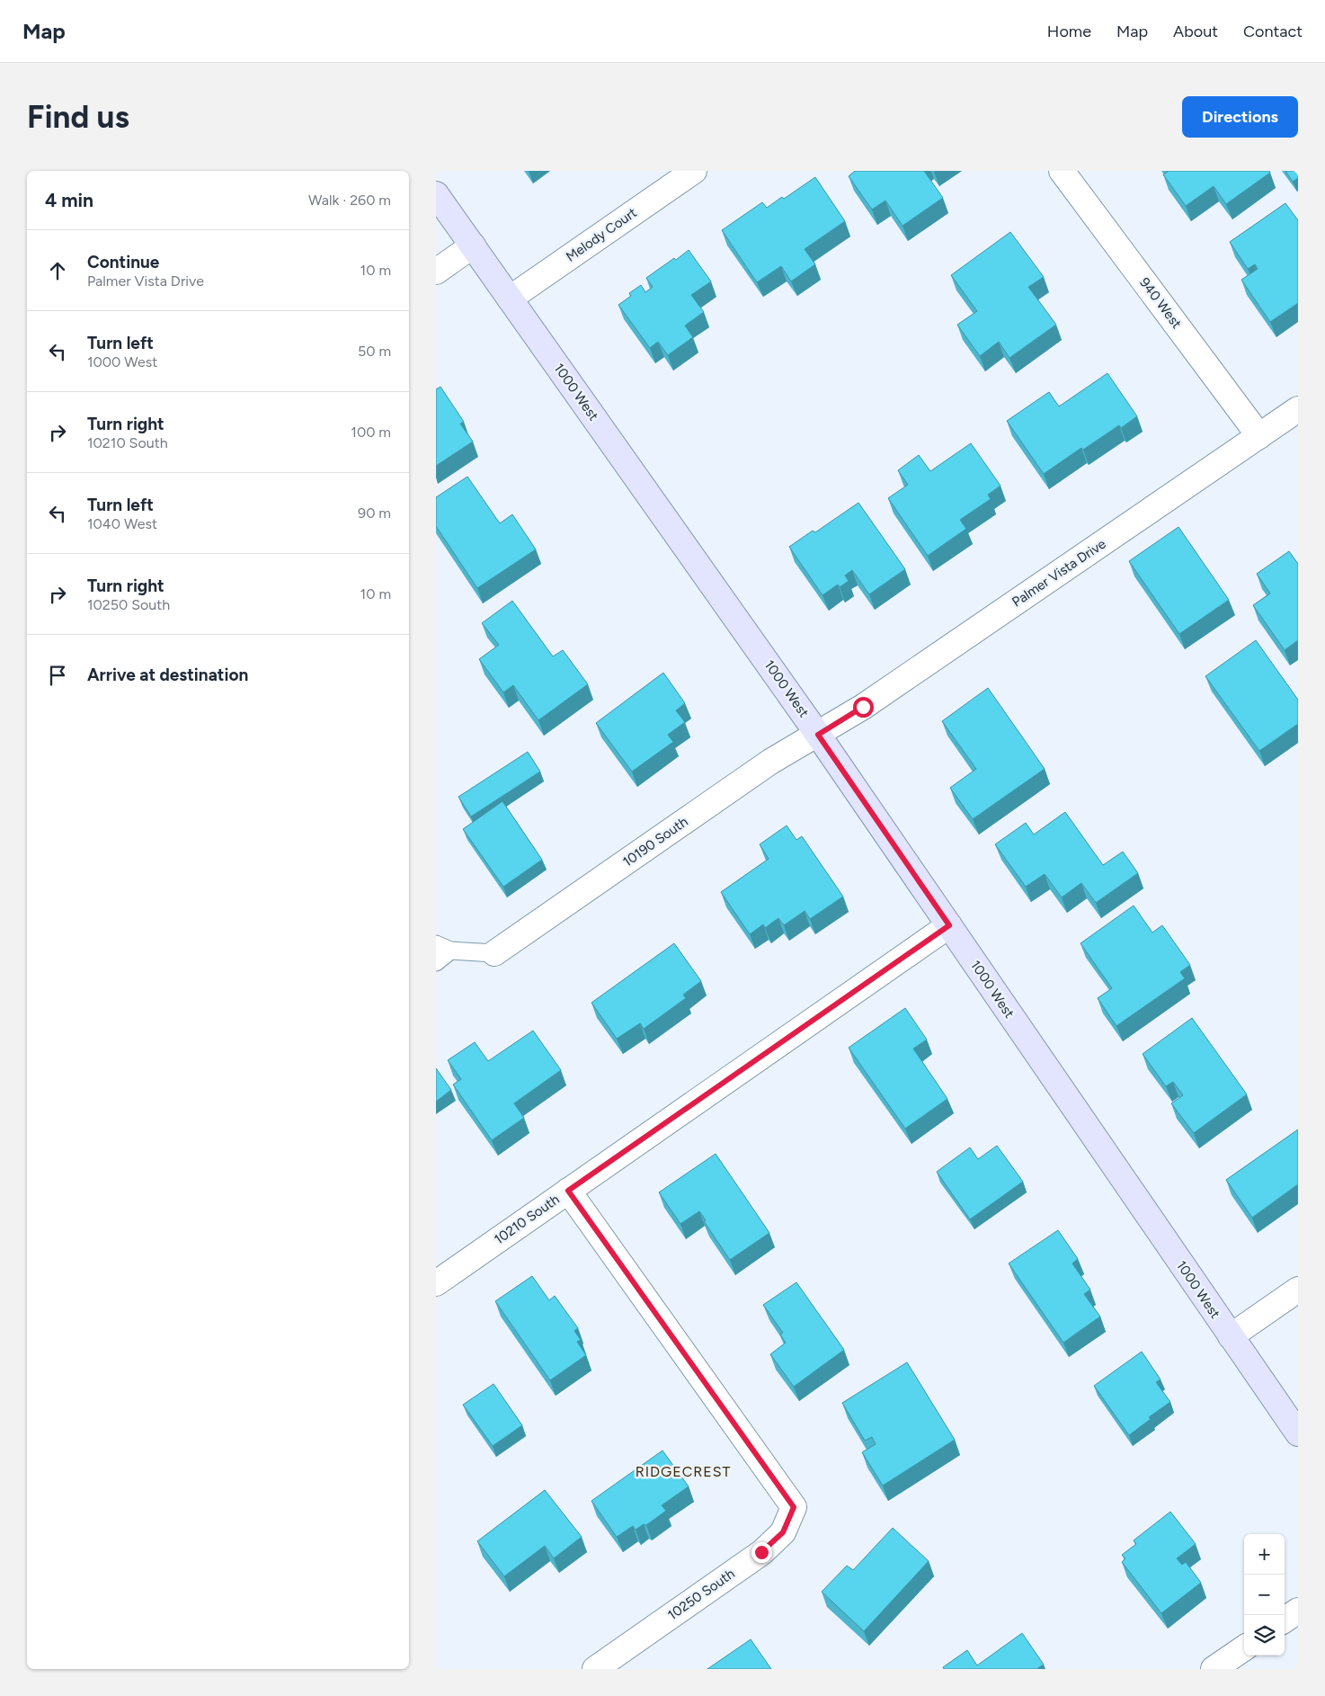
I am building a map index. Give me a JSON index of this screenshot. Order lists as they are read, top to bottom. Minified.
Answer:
{"streets":{"street":["Melody Court","940 West","1000 West","Palmer Vista Drive","10190 South","10210 South","10250 South"]},"crossings":[["Melody Court","1000 West"],["940 West","Palmer Vista Drive"],["1000 West","Palmer Vista Drive"],["1000 West","10190 South"],["1000 West","10210 South"],["Palmer Vista Drive","10190 South"],["10210 South","10250 South"]],"districts":["RIDGECREST"],"page":{"header":"Map","nav":["Home","Map","About","Contact"],"buttons":"Directions","title":"Find us","heading":["4 min","Walk · 260 m"],"list":[["Continue","Palmer Vista Drive","10 m"],["Turn left","1000 West","50 m"],["Turn right","10210 South","100 m"],["Turn left","1040 West","90 m"],["Turn right","10250 South","10 m"],"Arrive at destination"],"map_buttons":["+","−"]}}
